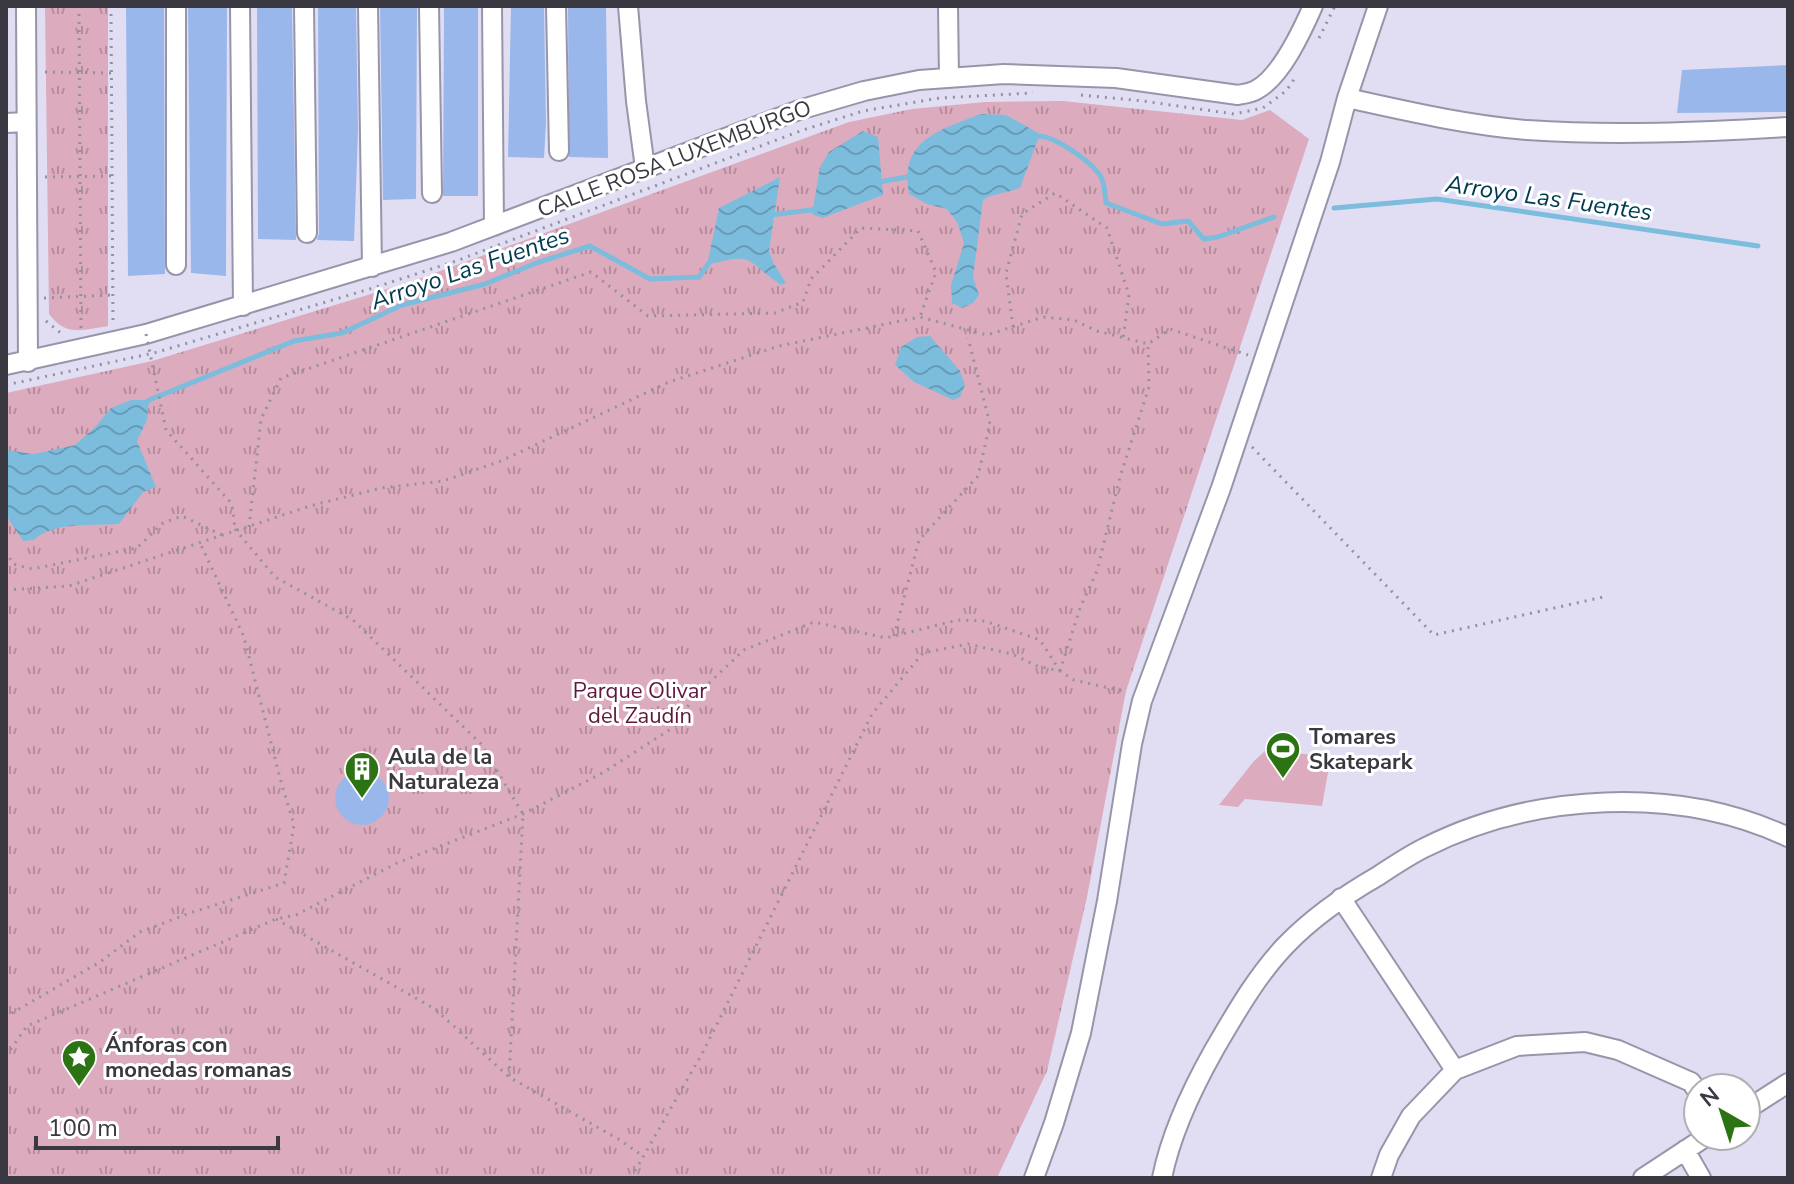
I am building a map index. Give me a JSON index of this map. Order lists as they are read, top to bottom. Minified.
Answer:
{"streets":{"street":["CALLE ROSA LUXEMBURGO"]},"water":["Arroyo Las Fuentes"],"parks":["Parque Olivar del Zaudín"],"places":{"sports":["Tomares Skatepark"],"building":["Aula de la Naturaleza"],"place":["Ánforas con monedas romanas"]},"scale_bar":"100 m","north":"top left"}
